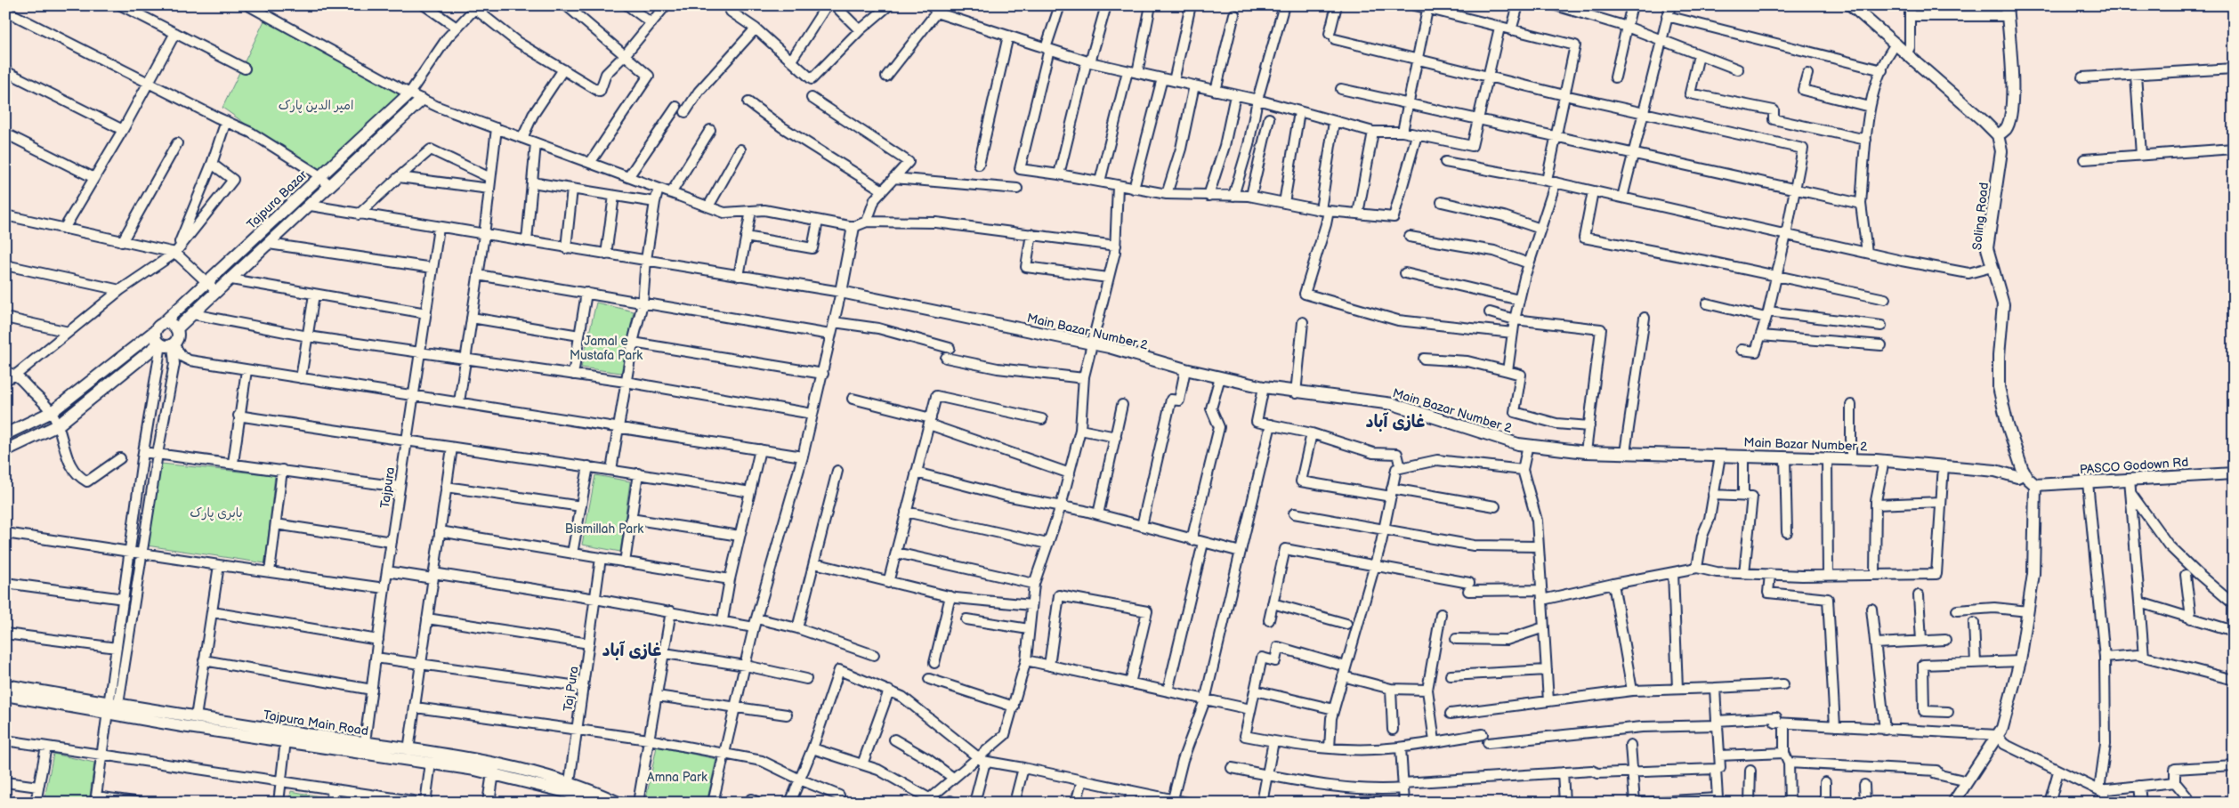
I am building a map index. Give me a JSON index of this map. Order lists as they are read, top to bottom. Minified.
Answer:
{"streets":{"street":["Tajpura Bazar","Soling Road","Main Bazar Number 2","PASCO Godown Rd","Tajpura","Taj Pura","Tajpura Main Road"]},"crossings":[["Soling Road","Main Bazar Number 2"],["Soling Road","PASCO Godown Rd"],["Tajpura","Tajpura Main Road"],["Taj Pura","Tajpura Main Road"]],"districts":["غازى آباد","غازى آباد"],"parks":["امیر الدین پارک","Jamal e Mustafa Park","بابری پارک","Bismillah Park","Amna Park"]}
